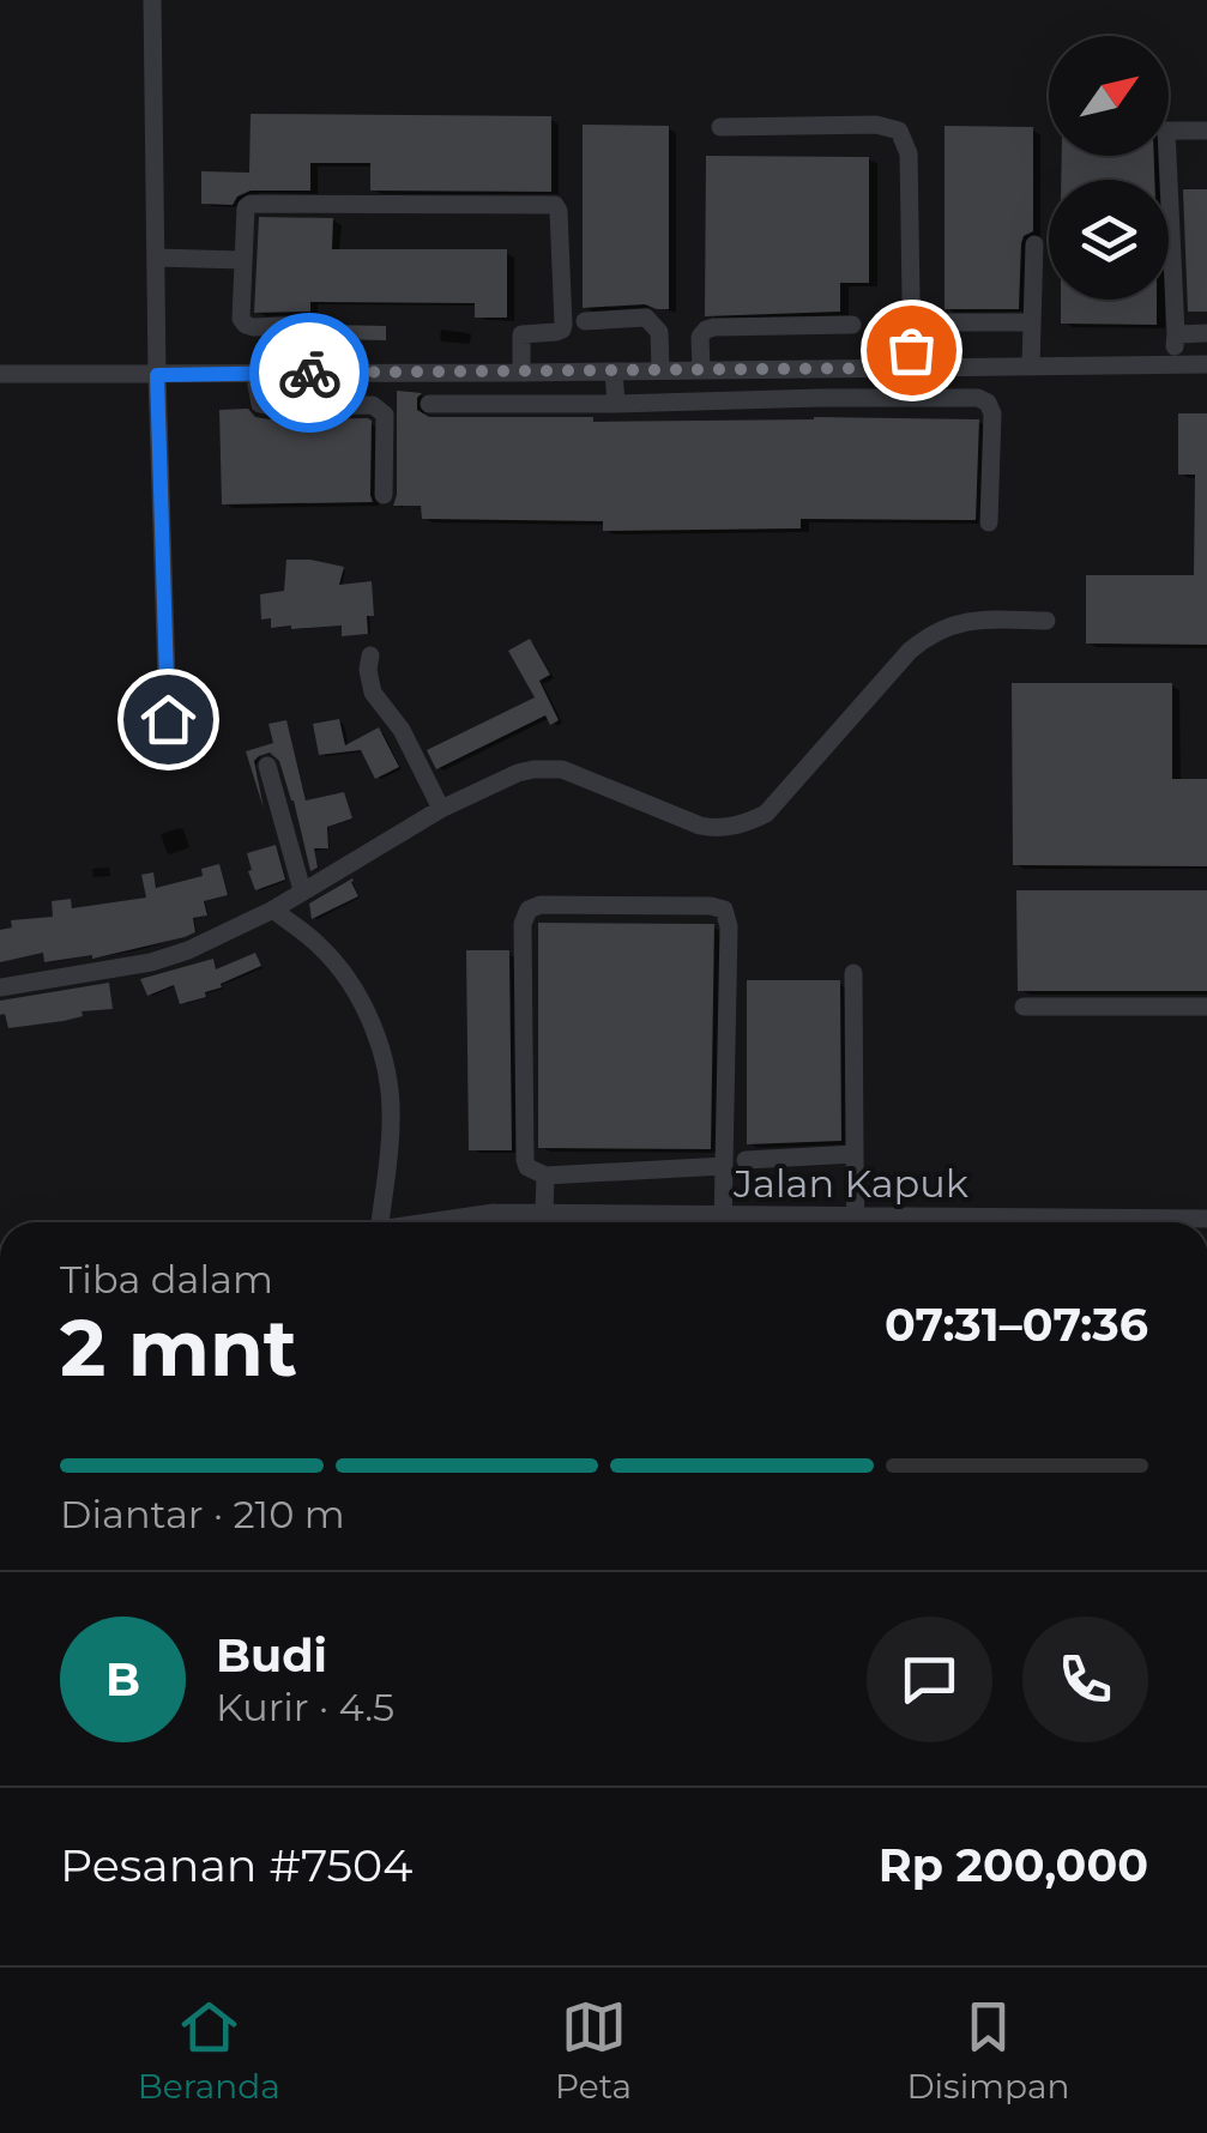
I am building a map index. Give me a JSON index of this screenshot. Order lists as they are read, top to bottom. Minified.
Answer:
{"streets":{"street":["Jalan Kapuk"]},"north":"top right","page":{"heading":["2 mnt","Tiba dalam","07:31–07:36"],"panel":["Budi","Kurir · 4.5","Pesanan #7504","Rp 200,000"],"bar":"Diantar · 210 m","round":"B","tabs":["Beranda","Peta","Disimpan"]}}
